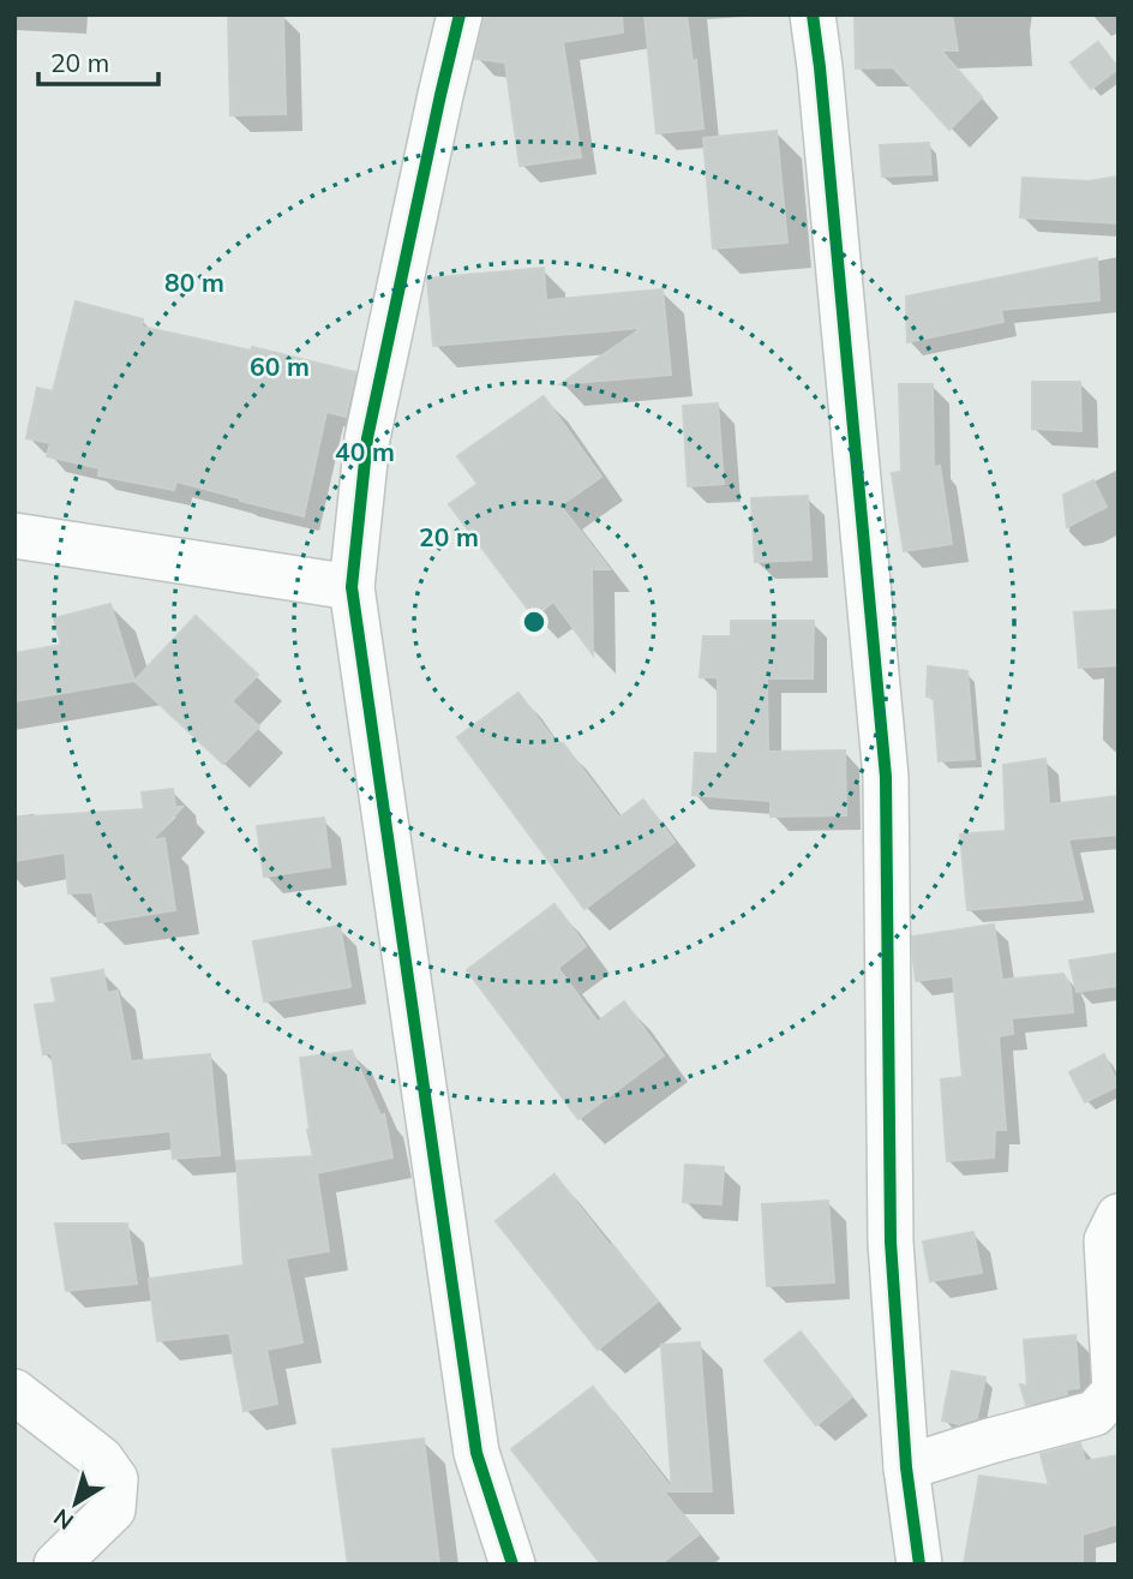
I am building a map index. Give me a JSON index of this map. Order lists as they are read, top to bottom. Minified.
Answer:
{"scale_bar":"20 m","north":"bottom left","rings":["80 m","60 m","40 m","20 m"]}
